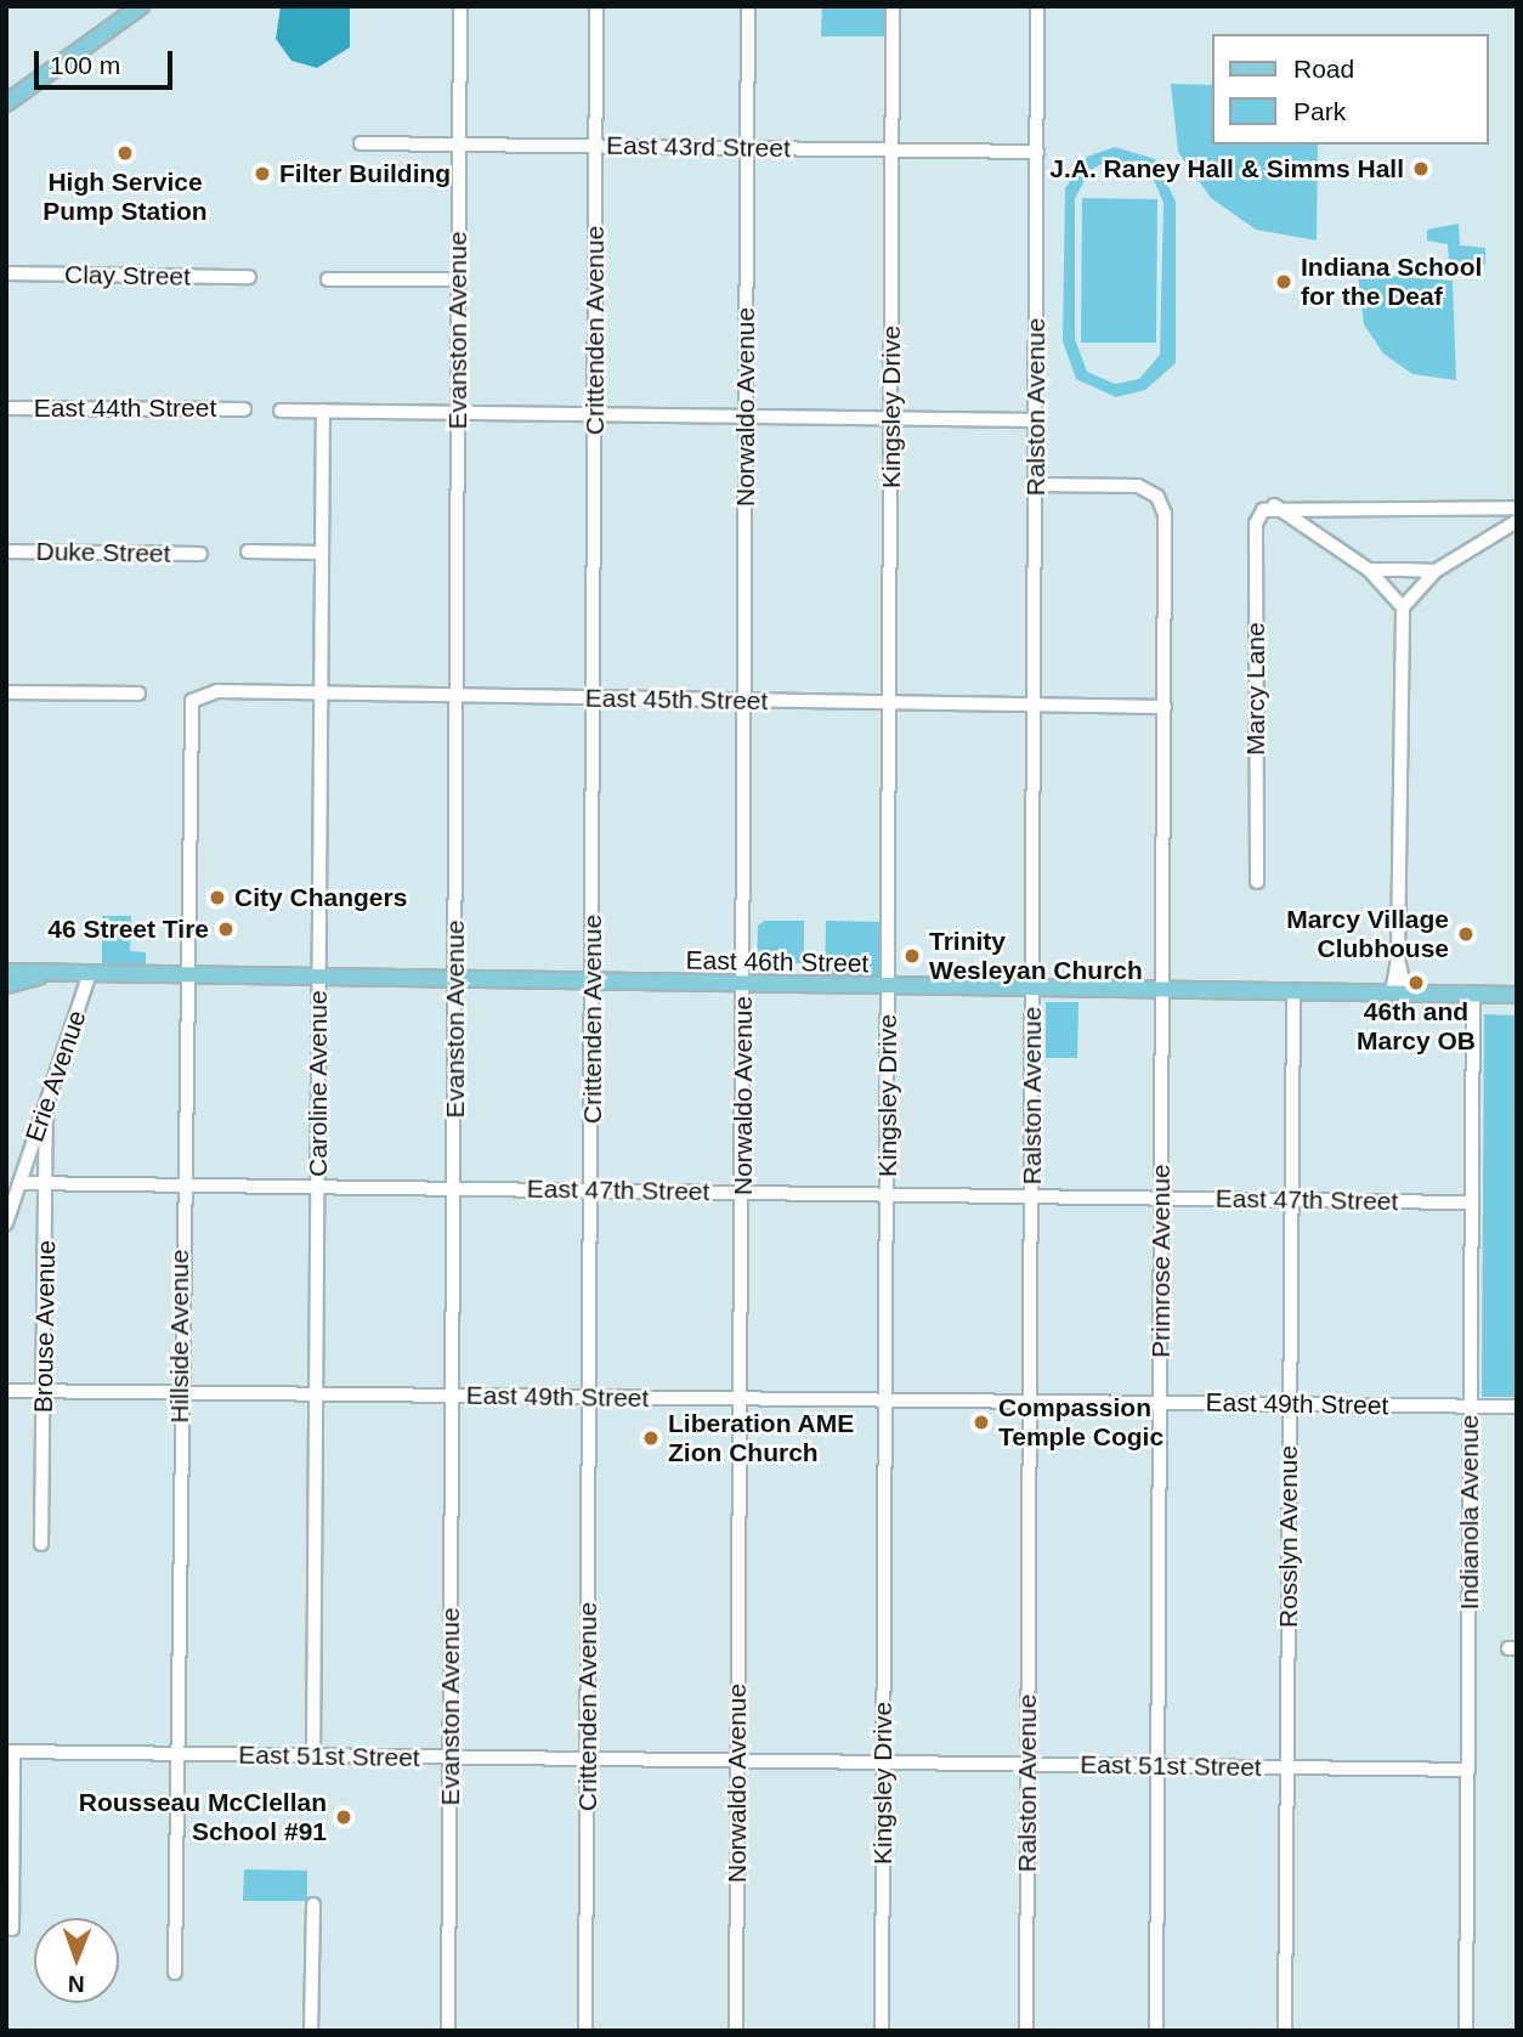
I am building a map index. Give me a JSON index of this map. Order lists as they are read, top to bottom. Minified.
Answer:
{"streets":{"main road":["East 46th Street"],"street":["East 43rd Street","Clay Street","Evanston Avenue","Crittenden Avenue","Norwaldo Avenue","Kingsley Drive","Ralston Avenue","East 44th Street","Duke Street","Marcy Lane","East 45th Street","Erie Avenue","Caroline Avenue","East 47th Street","Primrose Avenue","Brouse Avenue","Hillside Avenue","East 49th Street","Indianola Avenue","Rosslyn Avenue","East 51st Street"]},"crossings":[["East 43rd Street","Evanston Avenue"],["East 43rd Street","Crittenden Avenue"],["East 43rd Street","Norwaldo Avenue"],["East 43rd Street","Kingsley Drive"],["East 43rd Street","Ralston Avenue"],["Evanston Avenue","East 45th Street"],["Evanston Avenue","East 46th Street"],["Evanston Avenue","East 47th Street"],["Evanston Avenue","East 49th Street"],["Evanston Avenue","East 51st Street"],["Crittenden Avenue","East 45th Street"],["Crittenden Avenue","East 46th Street"],["Crittenden Avenue","East 47th Street"],["Crittenden Avenue","East 49th Street"],["Crittenden Avenue","East 51st Street"],["Norwaldo Avenue","East 45th Street"],["Norwaldo Avenue","East 46th Street"],["Norwaldo Avenue","East 47th Street"],["Norwaldo Avenue","East 49th Street"],["Norwaldo Avenue","East 51st Street"],["Kingsley Drive","East 45th Street"],["Kingsley Drive","East 46th Street"],["Kingsley Drive","East 47th Street"],["Kingsley Drive","East 49th Street"],["Kingsley Drive","East 51st Street"],["Ralston Avenue","East 45th Street"],["Ralston Avenue","East 46th Street"],["Ralston Avenue","East 47th Street"],["Ralston Avenue","Primrose Avenue"],["Ralston Avenue","East 49th Street"],["Ralston Avenue","East 51st Street"],["East 45th Street","Caroline Avenue"],["East 45th Street","Primrose Avenue"],["East 45th Street","Hillside Avenue"],["East 46th Street","Erie Avenue"],["East 46th Street","Caroline Avenue"],["East 46th Street","Primrose Avenue"],["East 46th Street","Hillside Avenue"],["East 46th Street","Indianola Avenue"],["East 46th Street","Rosslyn Avenue"],["Erie Avenue","East 47th Street"],["Erie Avenue","Brouse Avenue"],["Caroline Avenue","East 47th Street"],["Caroline Avenue","East 49th Street"],["Caroline Avenue","East 51st Street"],["East 47th Street","Primrose Avenue"],["East 47th Street","Brouse Avenue"],["East 47th Street","Hillside Avenue"],["East 47th Street","Indianola Avenue"],["East 47th Street","Rosslyn Avenue"],["Primrose Avenue","East 49th Street"],["Primrose Avenue","East 51st Street"],["Brouse Avenue","East 49th Street"],["Hillside Avenue","East 49th Street"],["Hillside Avenue","East 51st Street"],["East 49th Street","Indianola Avenue"],["East 49th Street","Rosslyn Avenue"],["Indianola Avenue","East 51st Street"],["Rosslyn Avenue","East 51st Street"]],"places":["High Service Pump Station","J.A. Raney Hall & Simms Hall","Filter Building","Indiana School for the Deaf","City Changers","46 Street Tire","Marcy Village Clubhouse","Trinity Wesleyan Church","46th and Marcy OB","Compassion Temple Cogic","Liberation AME Zion Church","Rousseau McClellan School #91"],"legend":["Road","Park"],"scale_bar":"100 m","north":"bottom"}
